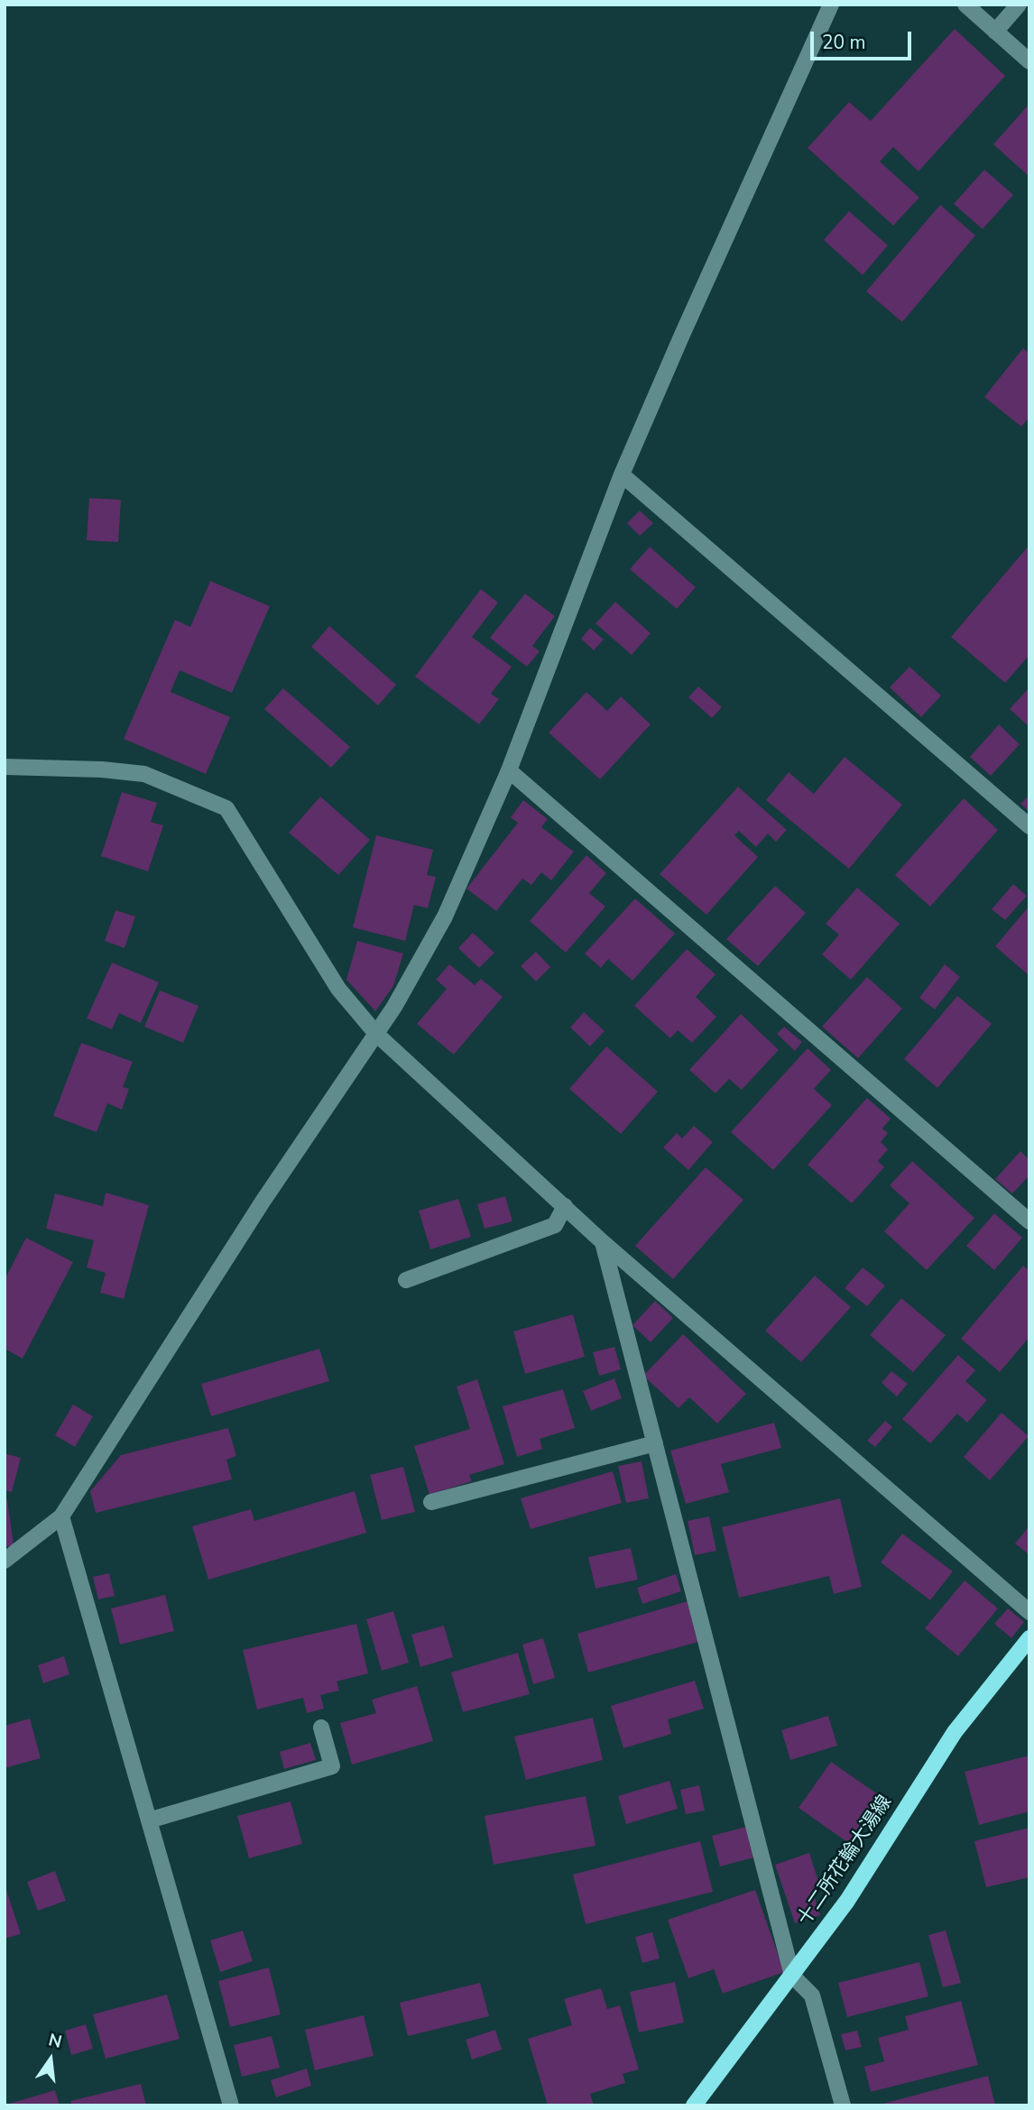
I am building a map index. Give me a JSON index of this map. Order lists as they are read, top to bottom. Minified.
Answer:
{"streets":{"main road":["十二所花輪大湯線"]},"scale_bar":"20 m","north":"top"}
